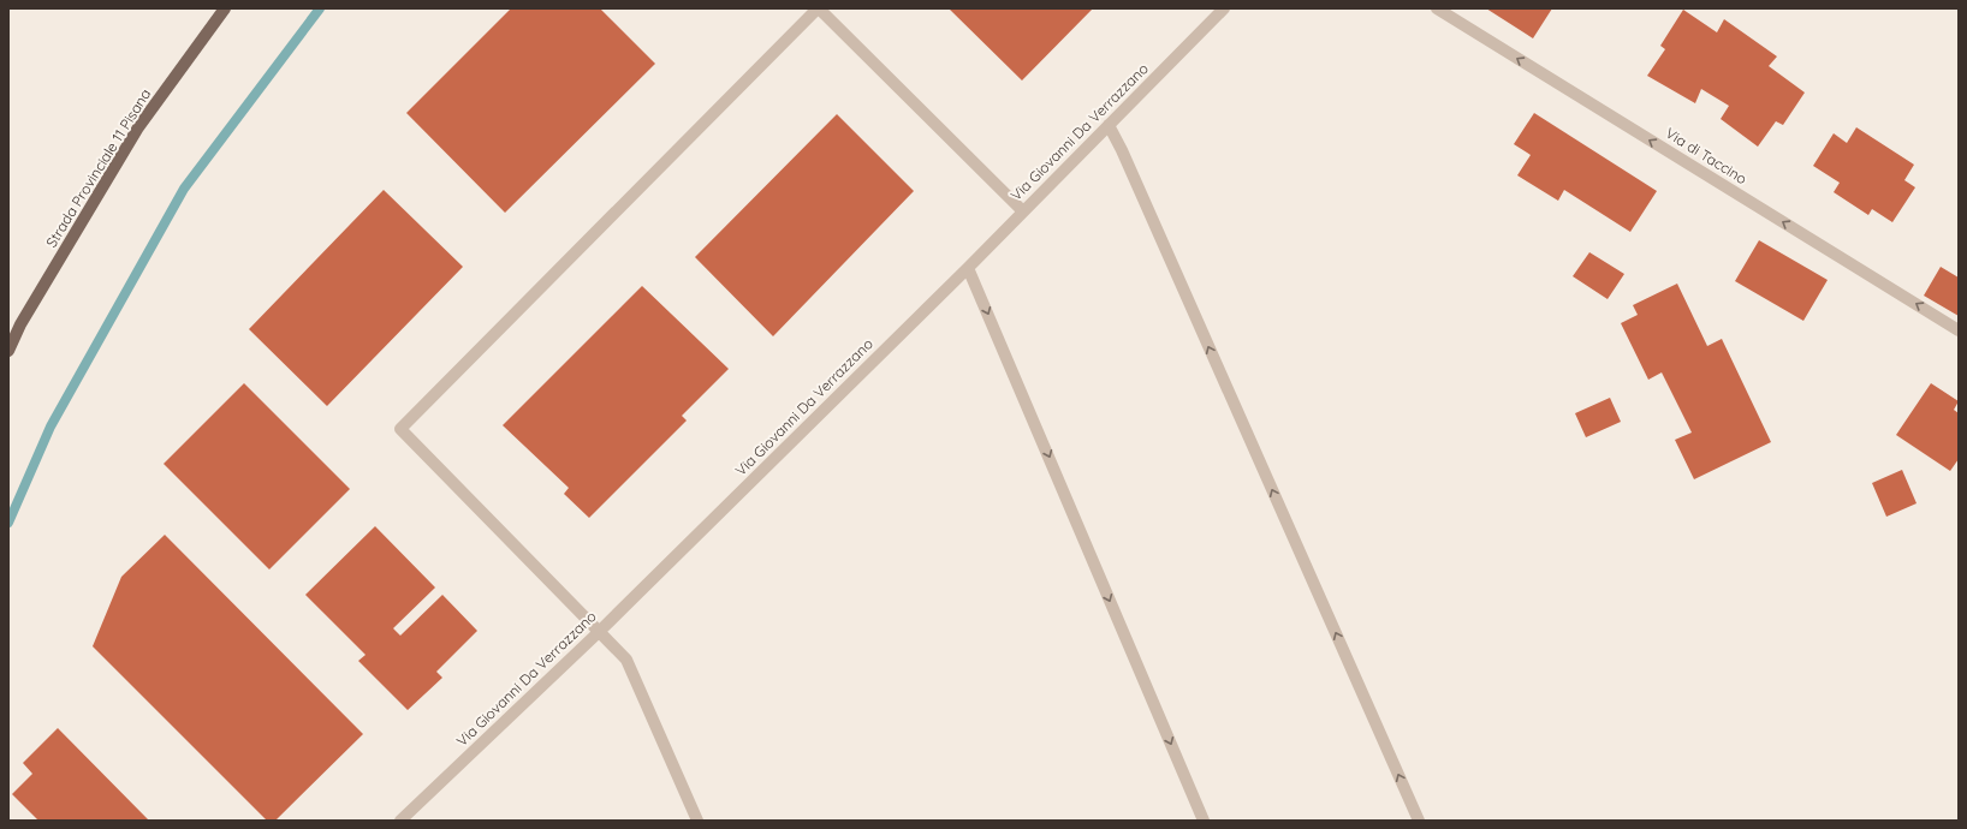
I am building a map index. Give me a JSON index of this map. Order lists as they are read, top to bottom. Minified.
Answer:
{"streets":{"main road":["Strada Provinciale 11 Pisana"],"street":["Via Giovanni Da Verrazzano","Via di Taccino"]},"one_way":["Via di Taccino"]}
